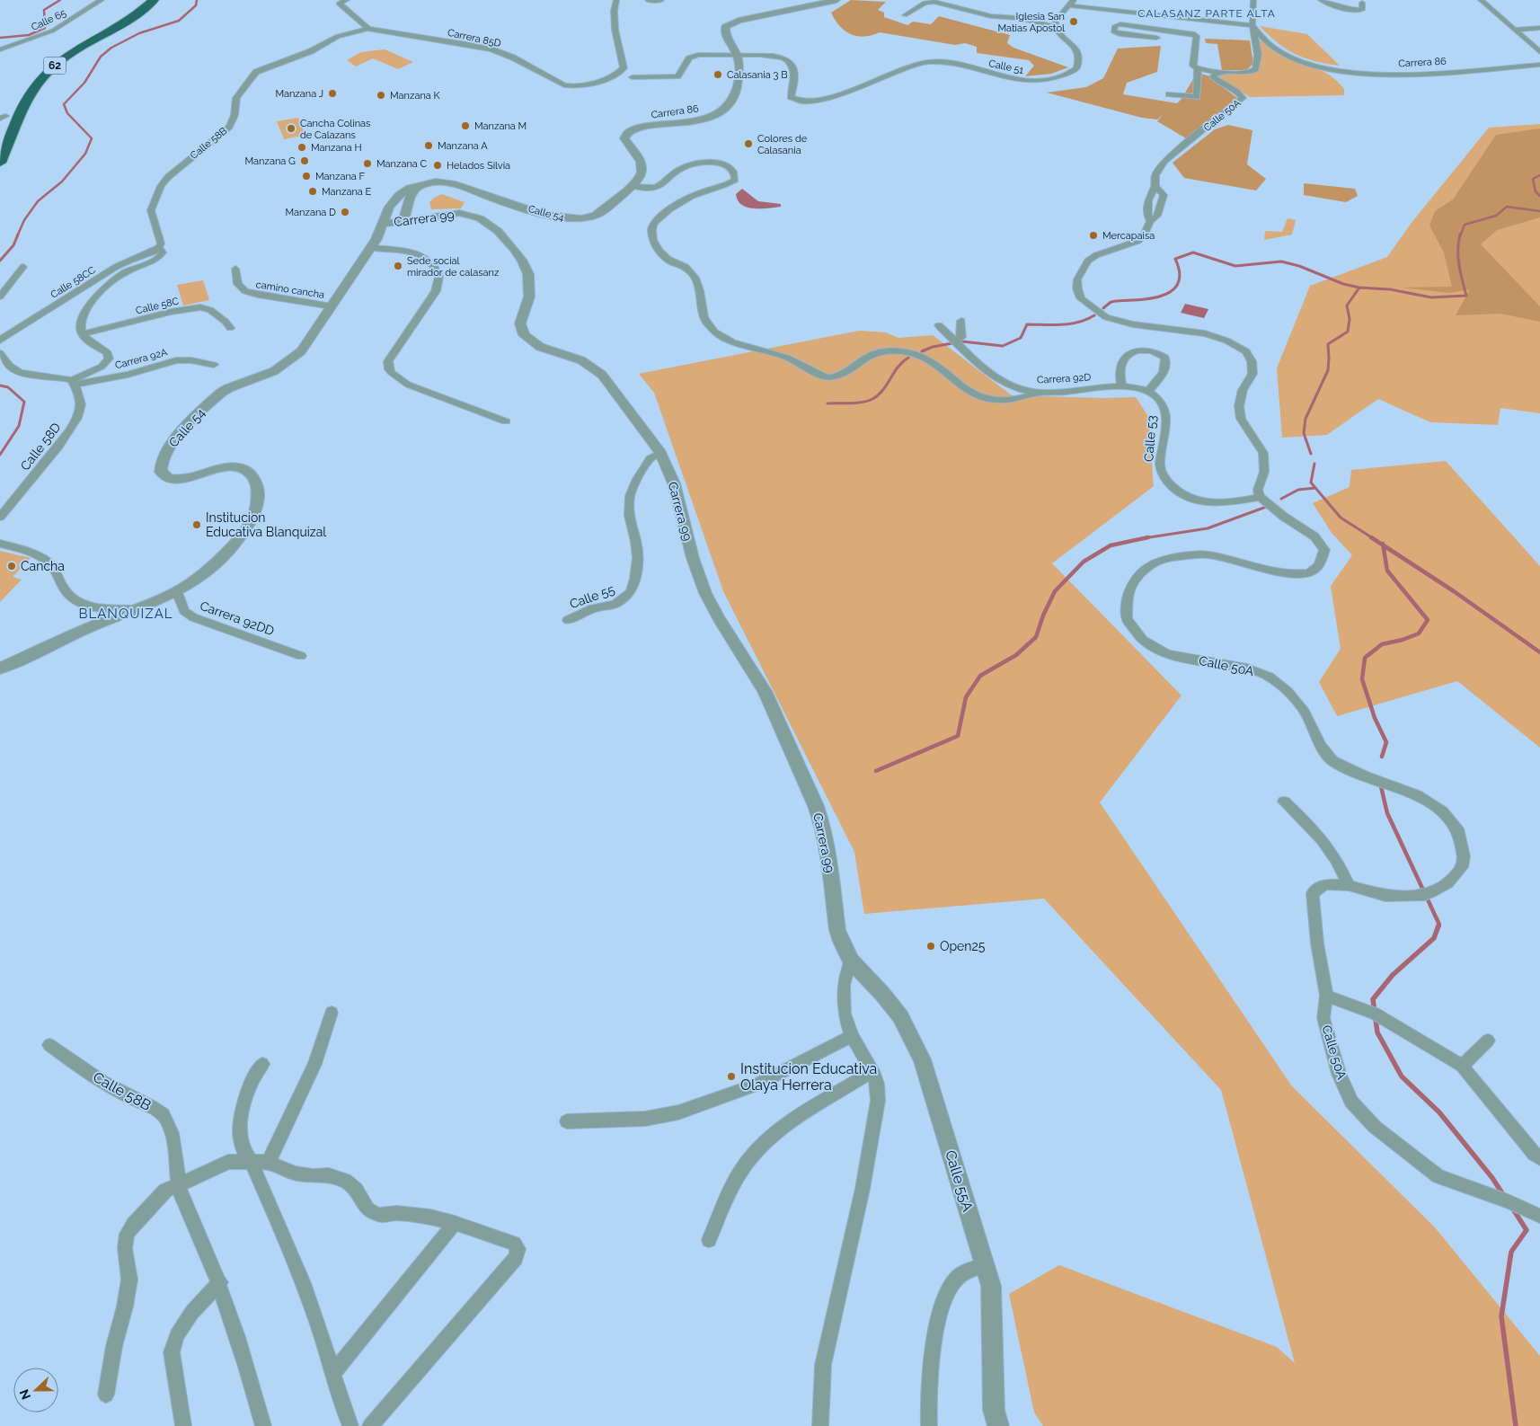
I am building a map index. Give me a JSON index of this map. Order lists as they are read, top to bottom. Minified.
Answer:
{"streets":{"highway":["62"],"street":["Calle 65","Carrera 85D","Carrera 86","Calle 51","Calle 50A","Calle 58B","Calle 54","Carrera 99","Calle 58CC","camino cancha","Calle 58C","Carrera 92A","Carrera 92D","Calle 53","Calle 58D","Calle 55","Carrera 92DD","Calle 55A"]},"crossings":[["Carrera 85D","Calle 58B"],["Carrera 86","Calle 51"],["Carrera 86","Calle 54"],["Calle 50A","Calle 53"],["Calle 58B","Calle 58CC"],["Calle 54","Carrera 99"],["Calle 54","camino cancha"],["Calle 54","Carrera 92DD"],["Carrera 99","Calle 55"],["Carrera 99","Calle 55A"],["Carrera 92A","Calle 58D"],["Carrera 92D","Calle 53"]],"districts":["CALASANZ PARTE ALTA","BLANQUIZAL"],"places":["Iglesia San Matias Apostol","Calasania 3 B","Manzana J","Manzana K","Manzana M","Cancha Colinas de Calazans","Colores de Calasania","Manzana A","Manzana H","Manzana G","Manzana C","Helados Silvia","Manzana F","Manzana E","Manzana D","Mercapaisa","Sede social mirador de calasanz","Institucion Educativa Blanquizal","Cancha","Open25","Institucion Educativa Olaya Herrera"],"north":"left"}
